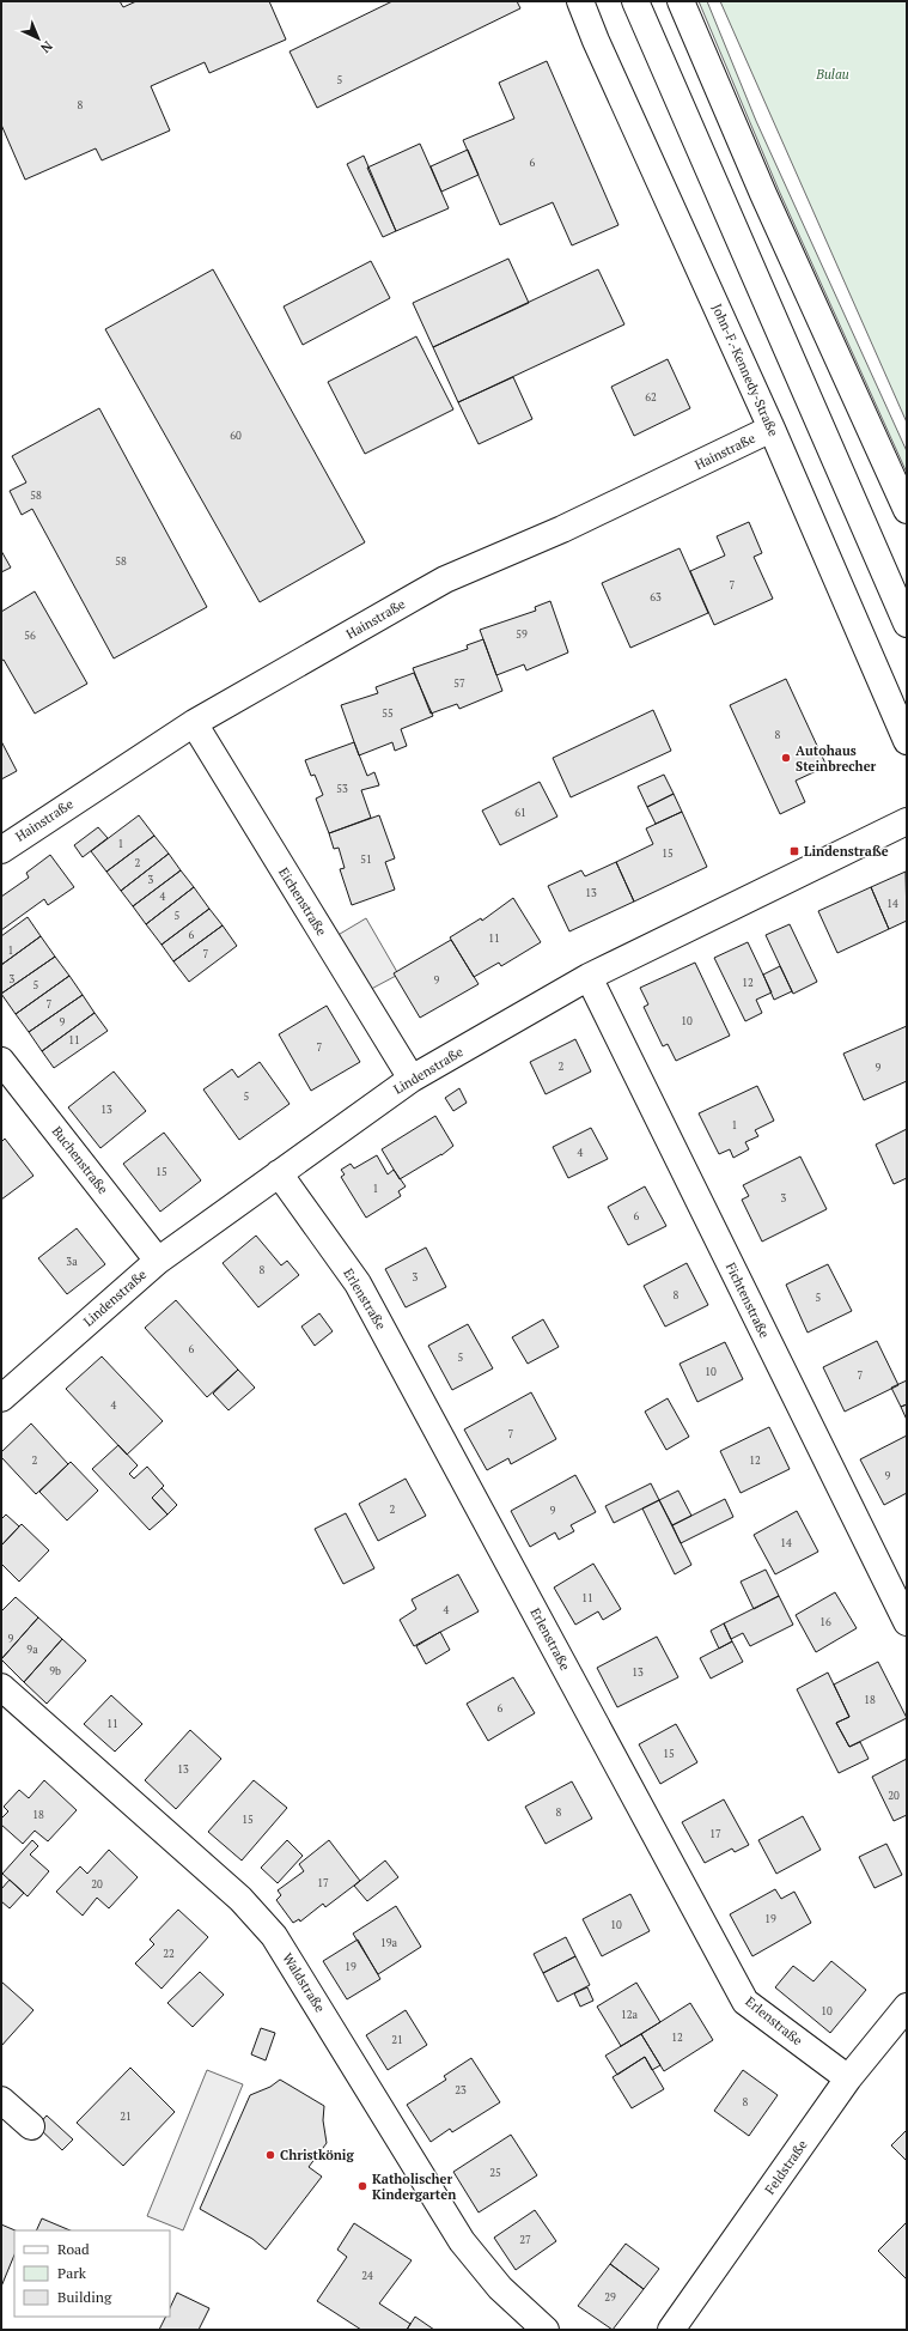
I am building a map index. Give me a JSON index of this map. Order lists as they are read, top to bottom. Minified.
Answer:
{"streets":{"street":["John-F.-Kennedy-Straße","Hainstraße","Eichenstraße","Lindenstraße","Buchenstraße","Erlenstraße","Fichtenstraße","Waldstraße","Feldstraße"]},"crossings":[["John-F.-Kennedy-Straße","Hainstraße"],["Hainstraße","Eichenstraße"],["Eichenstraße","Lindenstraße"],["Lindenstraße","Buchenstraße"],["Lindenstraße","Erlenstraße"],["Lindenstraße","Fichtenstraße"],["Erlenstraße","Feldstraße"]],"parks":["Bulau"],"places":{"other":["Autohaus Steinbrecher","Christkönig","Katholischer Kindergarten"],"transit":["Lindenstraße"]},"house_numbers":["5","8","6","62","60","58","58","7","63","59","56","57","55","8","53","61","1","15","51","2","3","13","4","14","5","6","11","1","7","3","9","12","5","7","10","9","11","7","2","9","5","13","1","4","15","1","3","6","3a","8","3","8","5","6","5","10","7","4","7","2","12","9","2","9","14","11","4","16","9","9a","9b","13","18","6","11","15","13","20","8","18","15","17","17","20","19","10","19a","22","19","10","12a","12","21","23","8","21","25","27","24","29"],"legend":["Road","Park","Building"],"north":"bottom right"}
